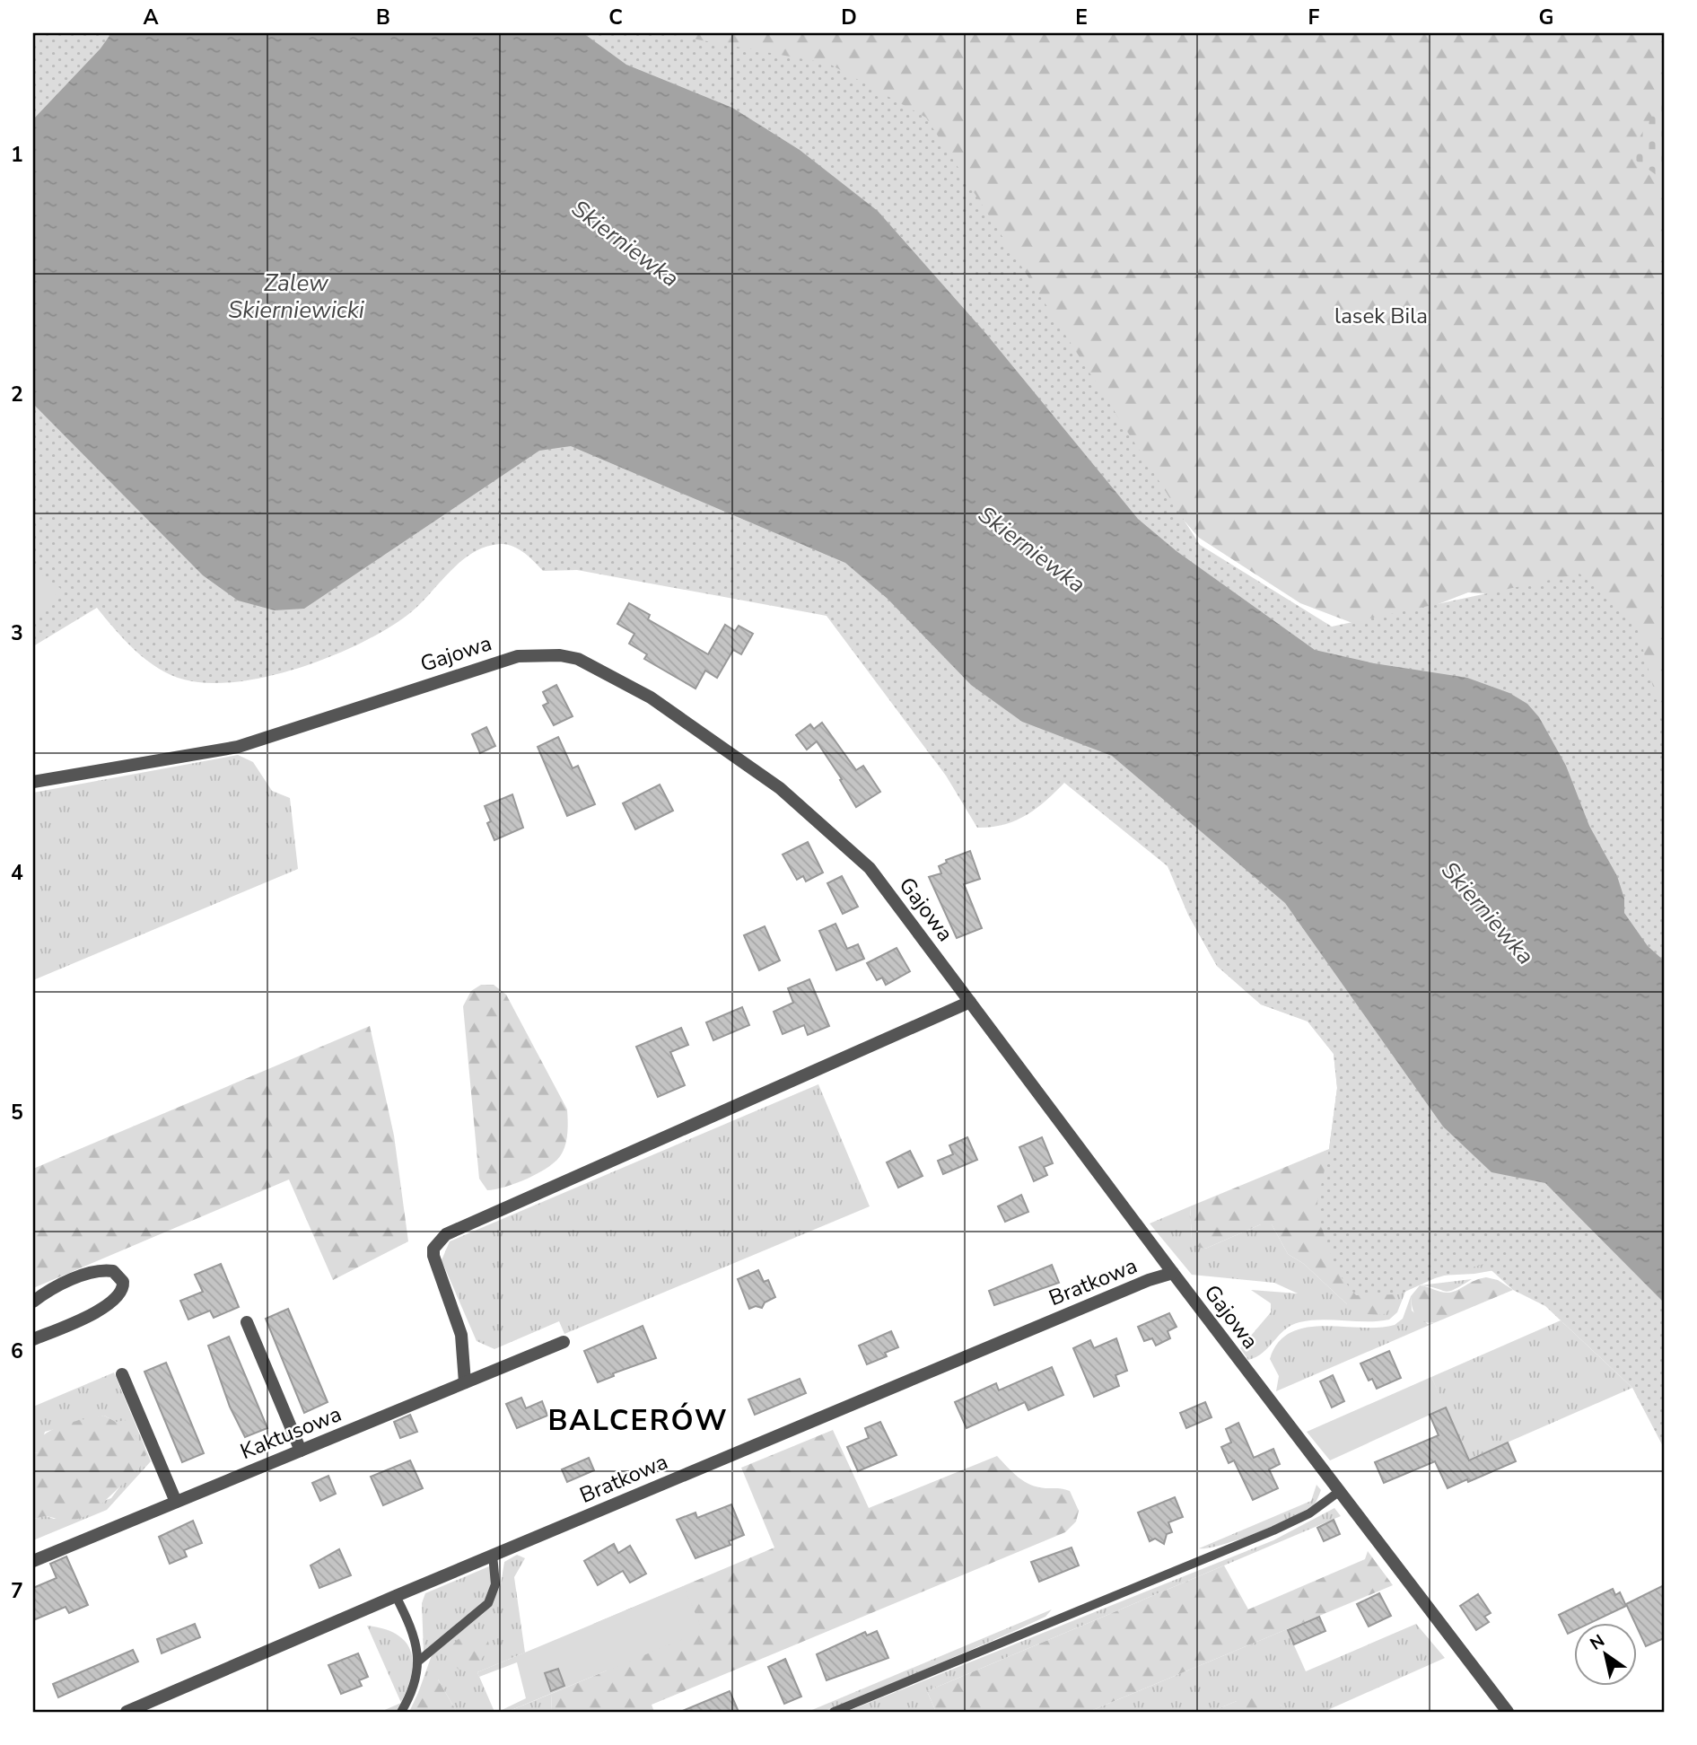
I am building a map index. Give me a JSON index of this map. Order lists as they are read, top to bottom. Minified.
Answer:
{"streets":{"street":["Gajowa","Bratkowa","Kaktusowa"]},"crossings":[["Gajowa","Bratkowa"]],"districts":["BALCERÓW"],"water":["Skierniewka","Zalew Skierniewicki"],"parks":["lasek Bila"],"north":"top left","grid":{"columns":["A","B","C","D","E","F","G"],"rows":["1","2","3","4","5","6","7"]}}
